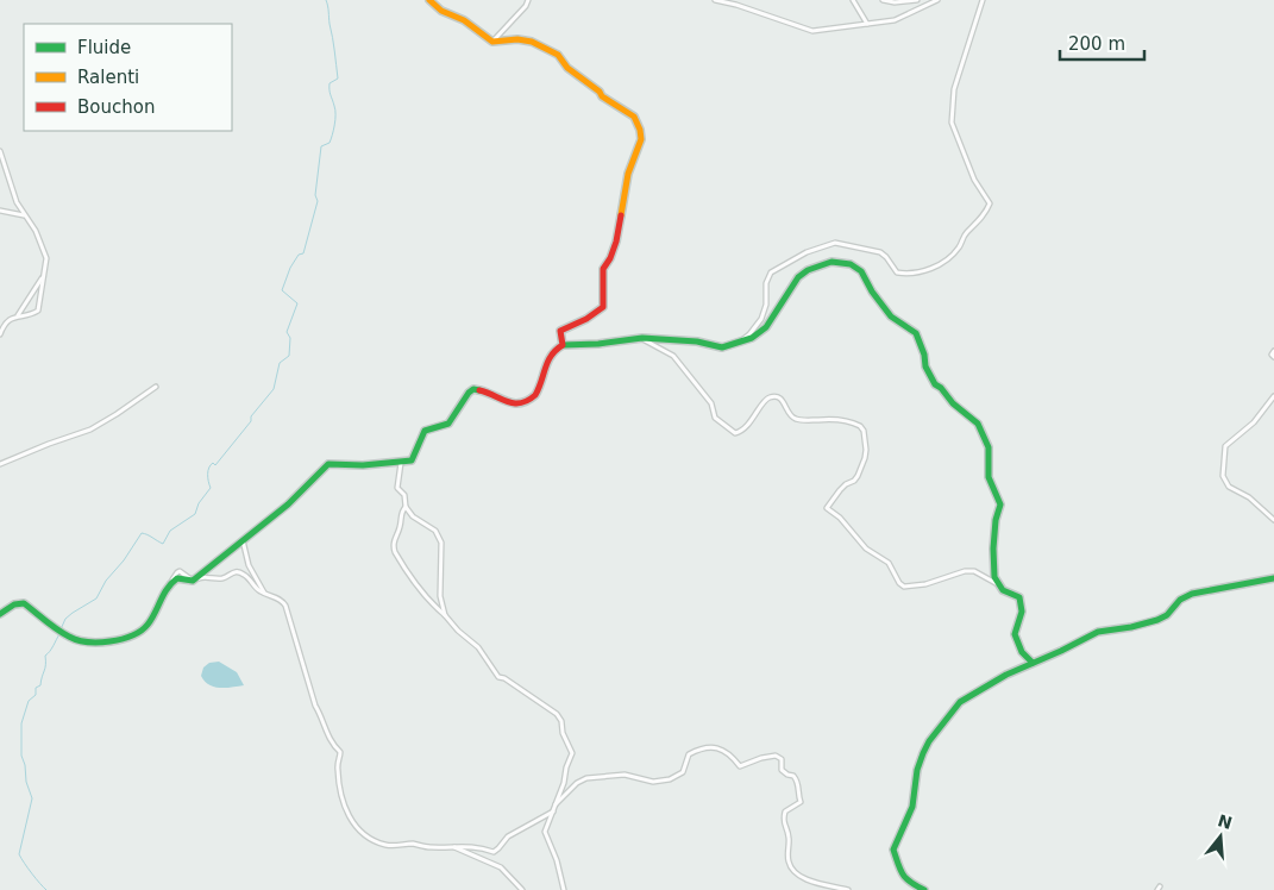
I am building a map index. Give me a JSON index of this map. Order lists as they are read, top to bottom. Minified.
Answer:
{"legend":["Fluide","Ralenti","Bouchon"],"scale_bar":"200 m","north":"top"}
